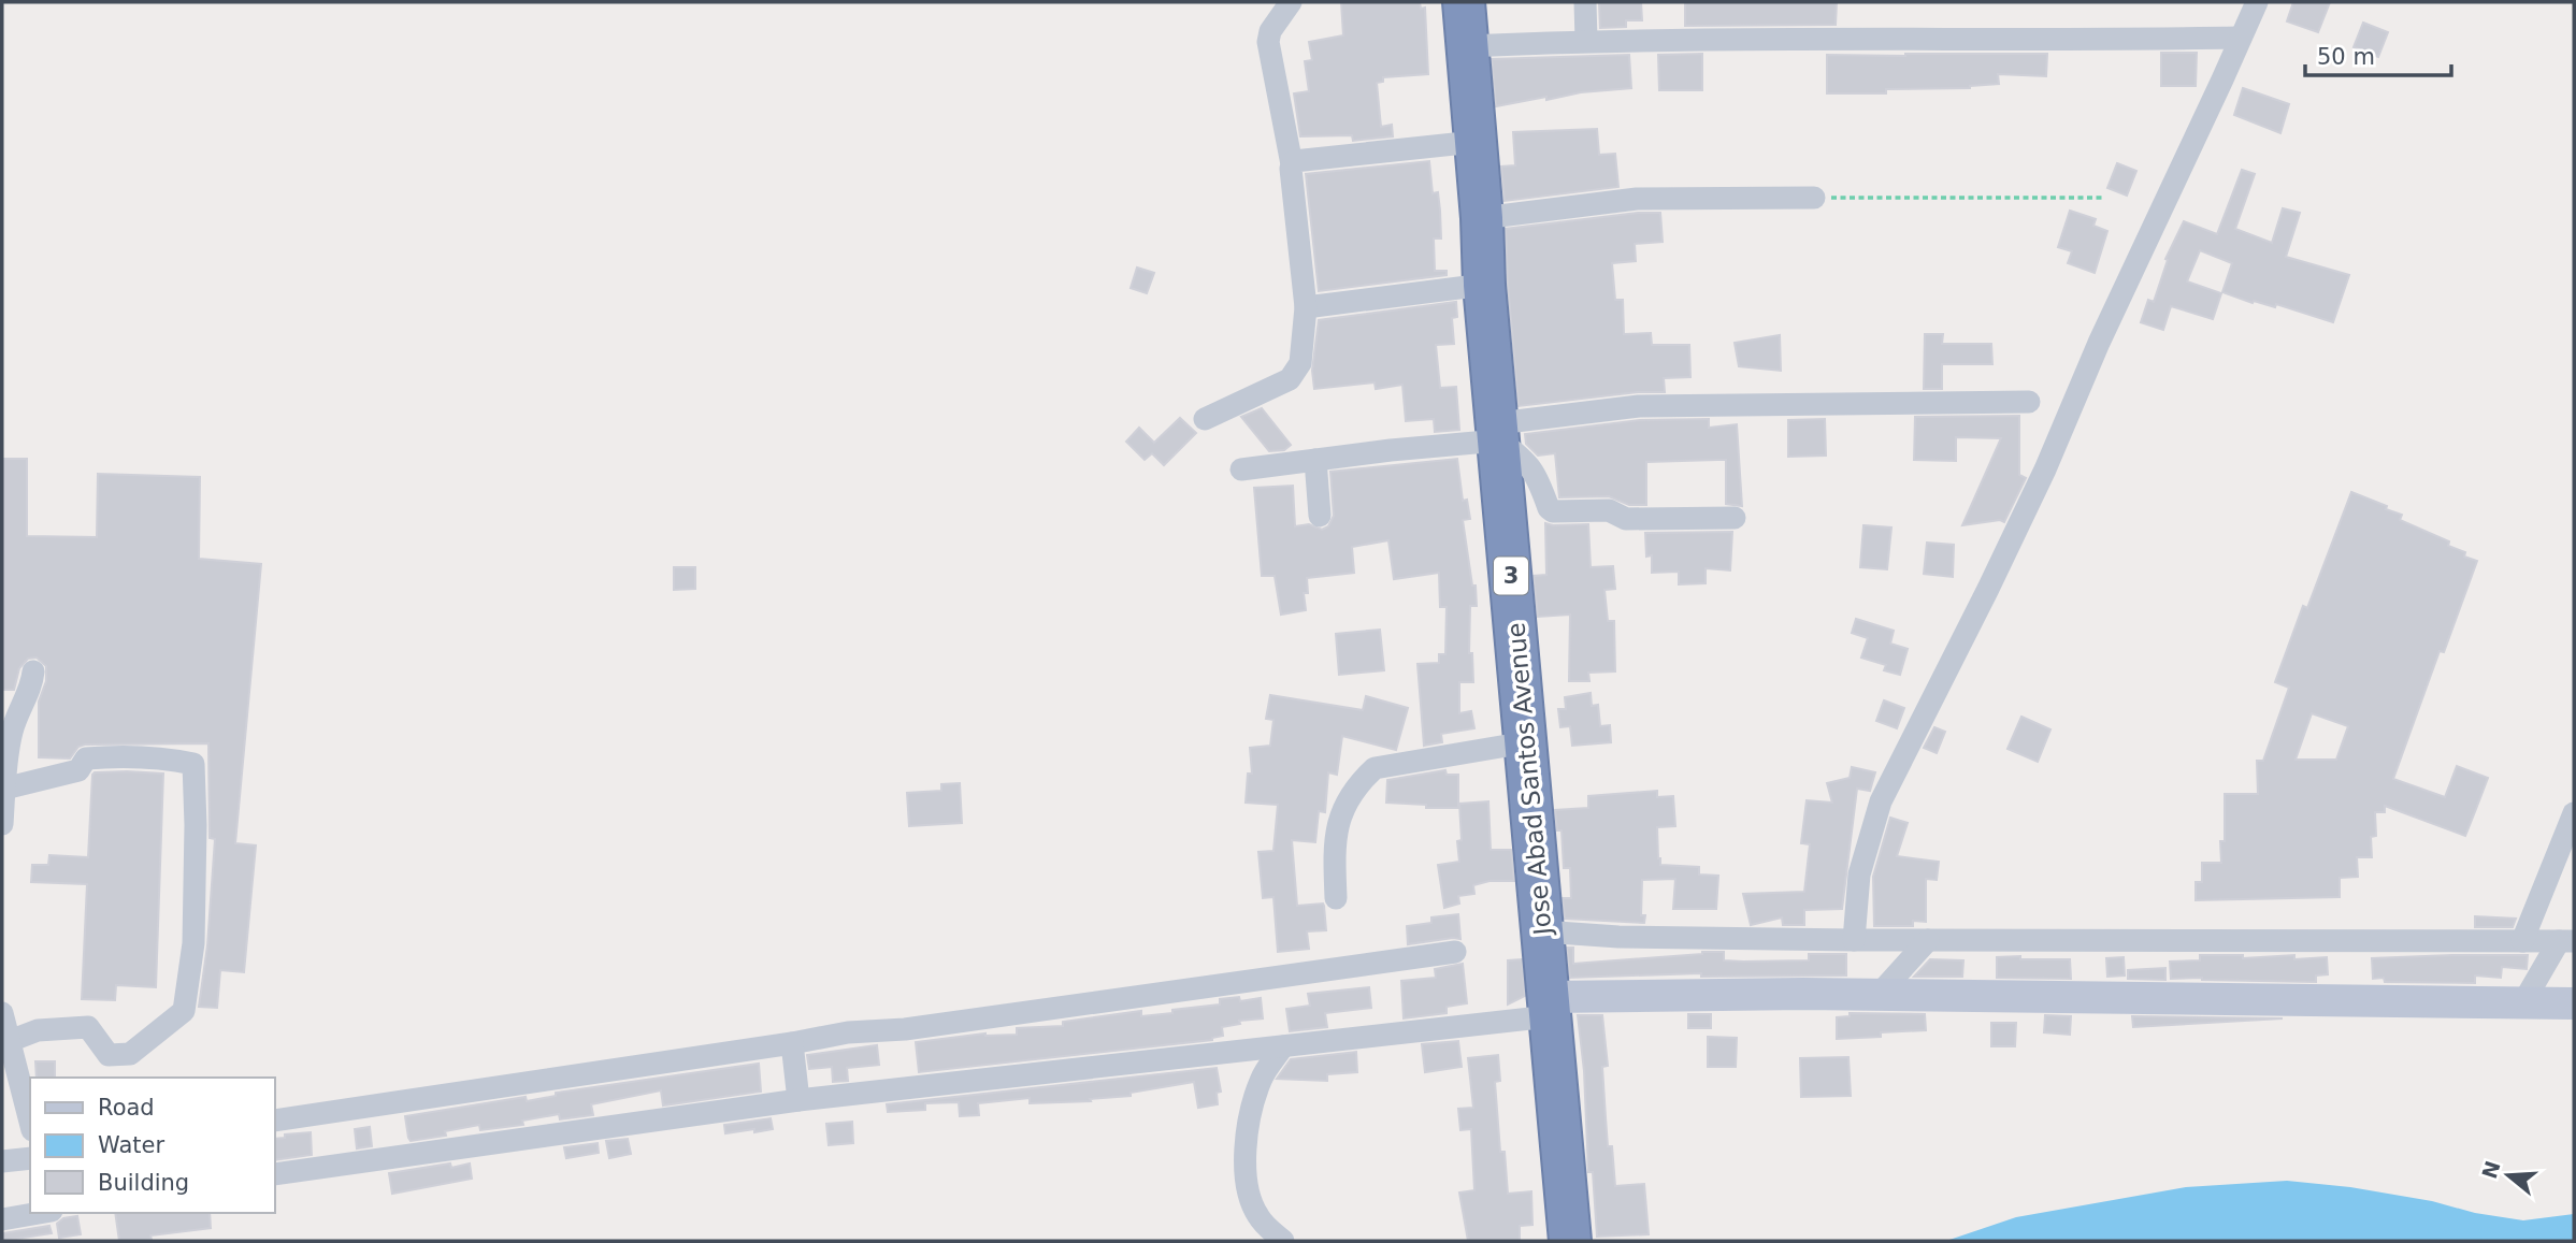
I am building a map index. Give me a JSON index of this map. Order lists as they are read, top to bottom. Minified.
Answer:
{"streets":{"highway":["3","Jose Abad Santos Avenue"]},"legend":["Road","Water","Building"],"scale_bar":"50 m","north":"left"}
